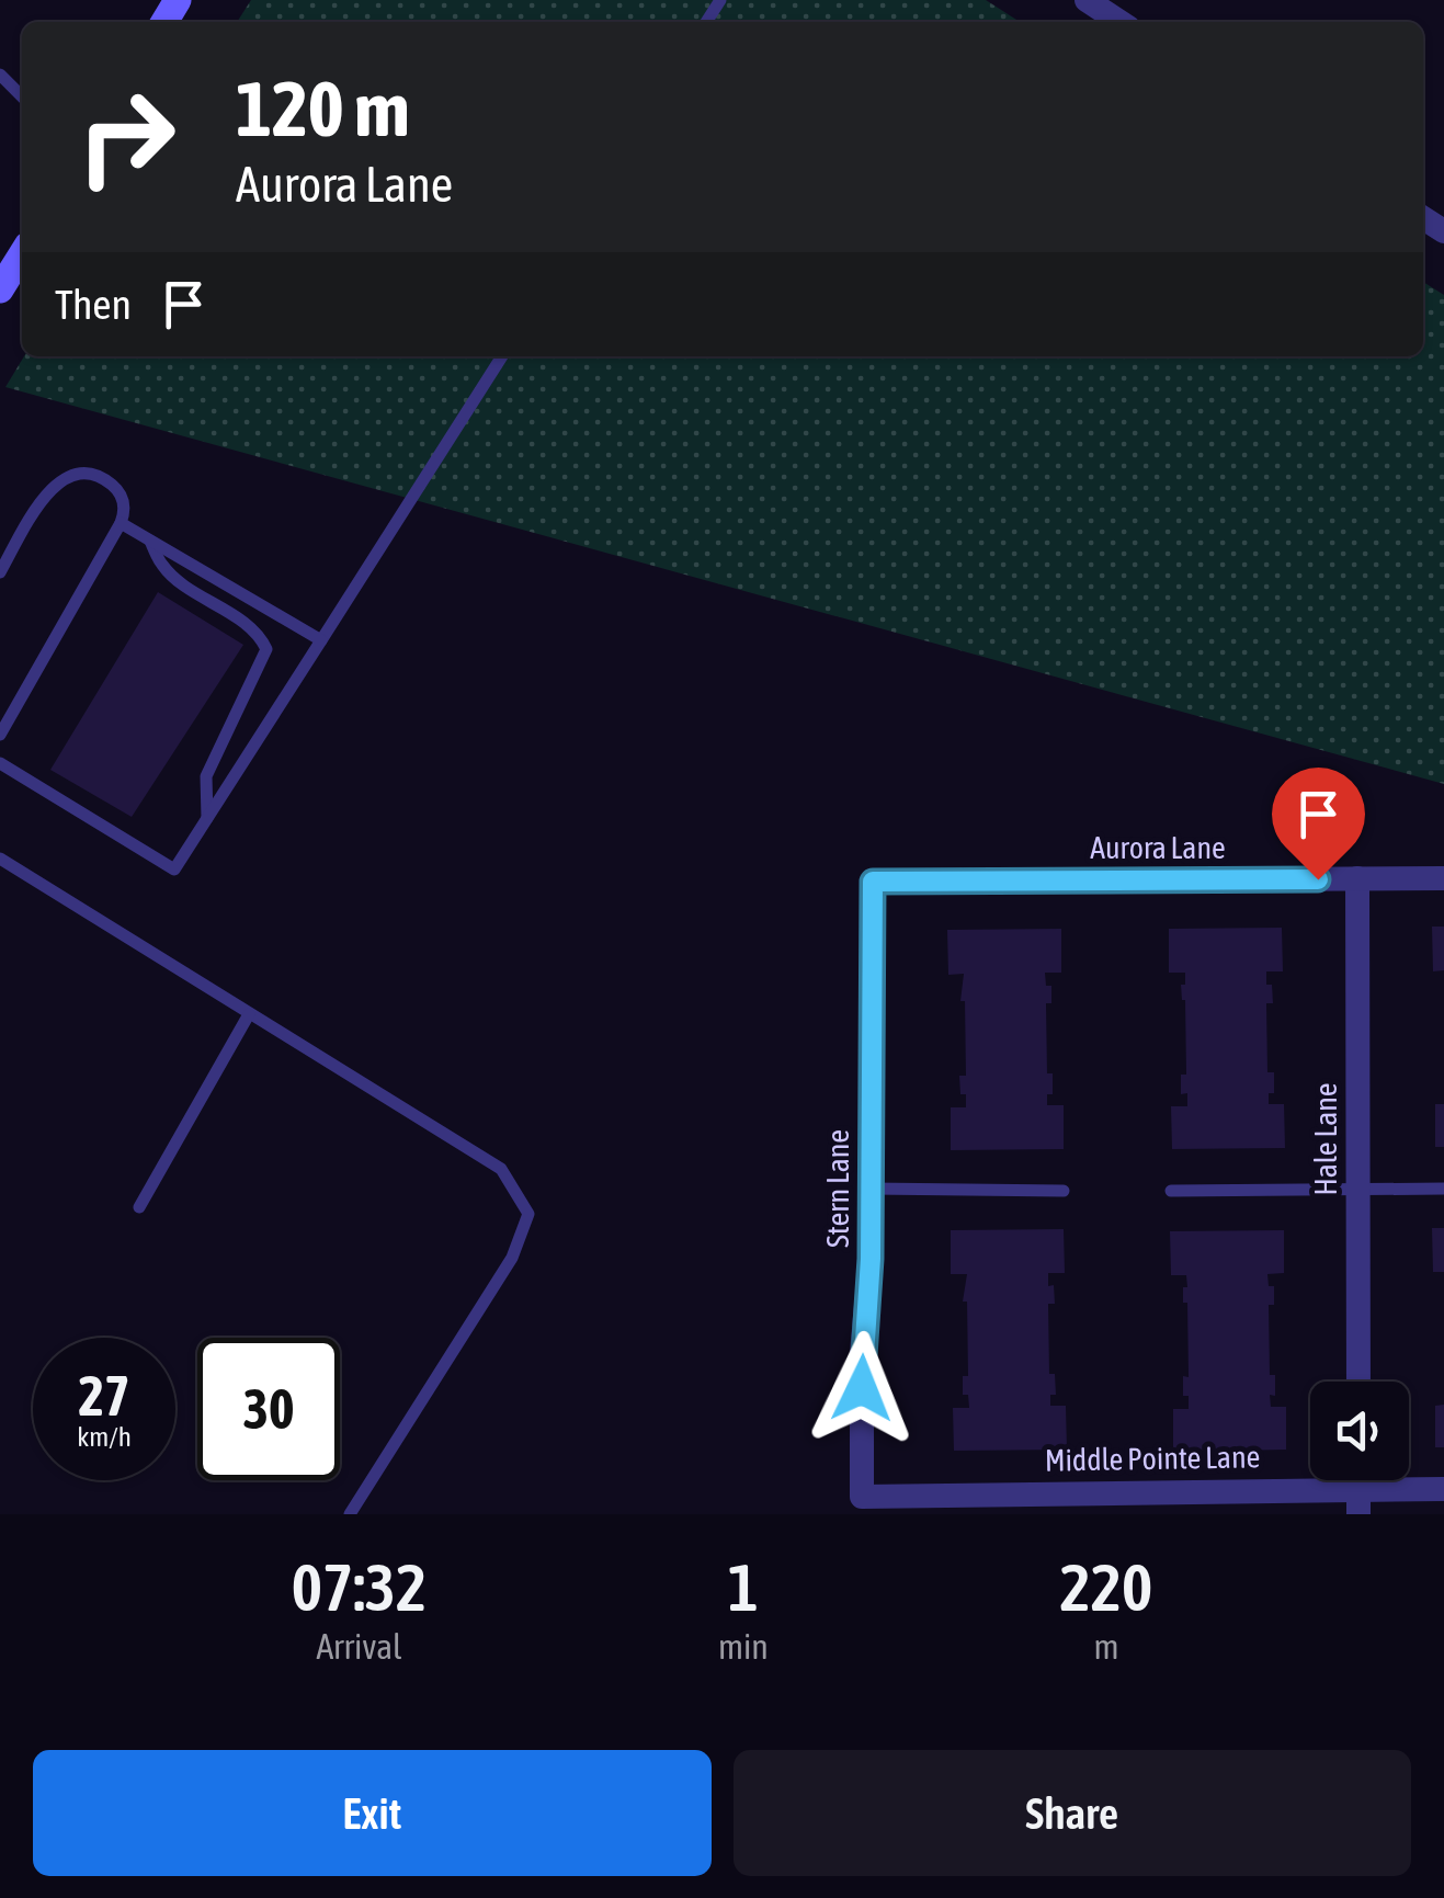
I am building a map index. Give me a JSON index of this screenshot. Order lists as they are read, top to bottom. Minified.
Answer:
{"streets":{"street":["Aurora Lane","Hale Lane","Stern Lane","Middle Pointe Lane"]},"crossings":[["Aurora Lane","Hale Lane"],["Aurora Lane","Stern Lane"],["Stern Lane","Middle Pointe Lane"]],"page":{"turn":["120 m","Aurora Lane"],"then":"Then","speed":"27 km/h","limit":"30","eta":["07:32","Arrival","1","min","220","m"],"buttons":["Exit","Share"]}}
